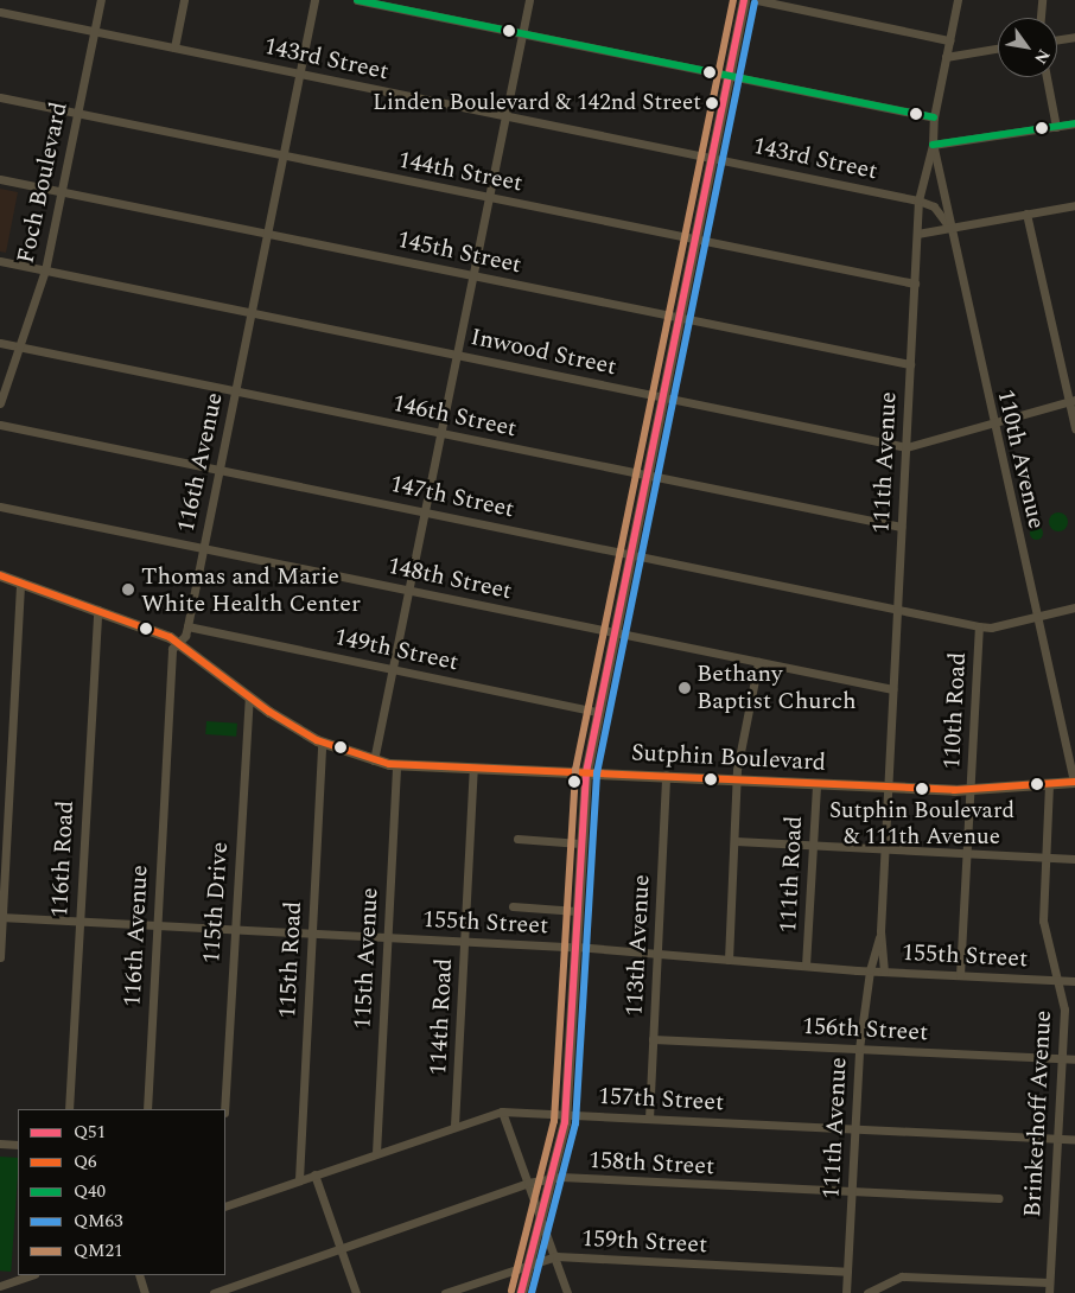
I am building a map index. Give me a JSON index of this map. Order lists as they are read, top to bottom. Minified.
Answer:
{"streets":{"main road":["Sutphin Boulevard"],"street":["143rd Street","144th Street","Foch Boulevard","145th Street","Inwood Street","146th Street","110th Avenue","116th Avenue","111th Avenue","147th Street","148th Street","149th Street","110th Road","116th Road","111th Road","115th Drive","155th Street","113th Avenue","115th Avenue","115th Road","114th Road","156th Street","157th Street","Brinkerhoff Avenue","158th Street","159th Street"]},"crossings":[["143rd Street","Foch Boulevard"],["143rd Street","110th Avenue"],["143rd Street","116th Avenue"],["143rd Street","111th Avenue"],["144th Street","Foch Boulevard"],["144th Street","116th Avenue"],["144th Street","111th Avenue"],["Foch Boulevard","145th Street"],["Foch Boulevard","Inwood Street"],["Foch Boulevard","146th Street"],["145th Street","116th Avenue"],["145th Street","111th Avenue"],["Inwood Street","110th Avenue"],["Inwood Street","116th Avenue"],["Inwood Street","111th Avenue"],["146th Street","116th Avenue"],["146th Street","111th Avenue"],["110th Avenue","111th Avenue"],["110th Avenue","Sutphin Boulevard"],["116th Avenue","147th Street"],["116th Avenue","148th Street"],["116th Avenue","149th Street"],["116th Avenue","Sutphin Boulevard"],["116th Avenue","155th Street"],["111th Avenue","147th Street"],["111th Avenue","148th Street"],["111th Avenue","Sutphin Boulevard"],["111th Avenue","155th Street"],["111th Avenue","156th Street"],["111th Avenue","157th Street"],["111th Avenue","158th Street"],["111th Avenue","159th Street"],["147th Street","110th Road"],["110th Road","Sutphin Boulevard"],["110th Road","155th Street"],["Sutphin Boulevard","116th Road"],["Sutphin Boulevard","111th Road"],["Sutphin Boulevard","115th Drive"],["Sutphin Boulevard","113th Avenue"],["Sutphin Boulevard","115th Avenue"],["Sutphin Boulevard","115th Road"],["Sutphin Boulevard","114th Road"],["116th Road","155th Street"],["111th Road","155th Street"],["115th Drive","155th Street"],["155th Street","113th Avenue"],["155th Street","115th Avenue"],["155th Street","115th Road"],["155th Street","114th Road"],["155th Street","Brinkerhoff Avenue"],["113th Avenue","156th Street"],["113th Avenue","157th Street"],["115th Avenue","157th Street"],["115th Road","157th Street"],["114th Road","157th Street"],["156th Street","Brinkerhoff Avenue"],["157th Street","Brinkerhoff Avenue"]],"places":["Linden Boulevard & 142nd Street","Thomas and Marie White Health Center","Bethany Baptist Church","Sutphin Boulevard & 111th Avenue"],"lines":["transit line Q51","transit line Q40","transit line QM21","transit line QM63","transit line Q6"],"legend":["Q51","Q6","Q40","QM63","QM21"],"north":"bottom right"}
